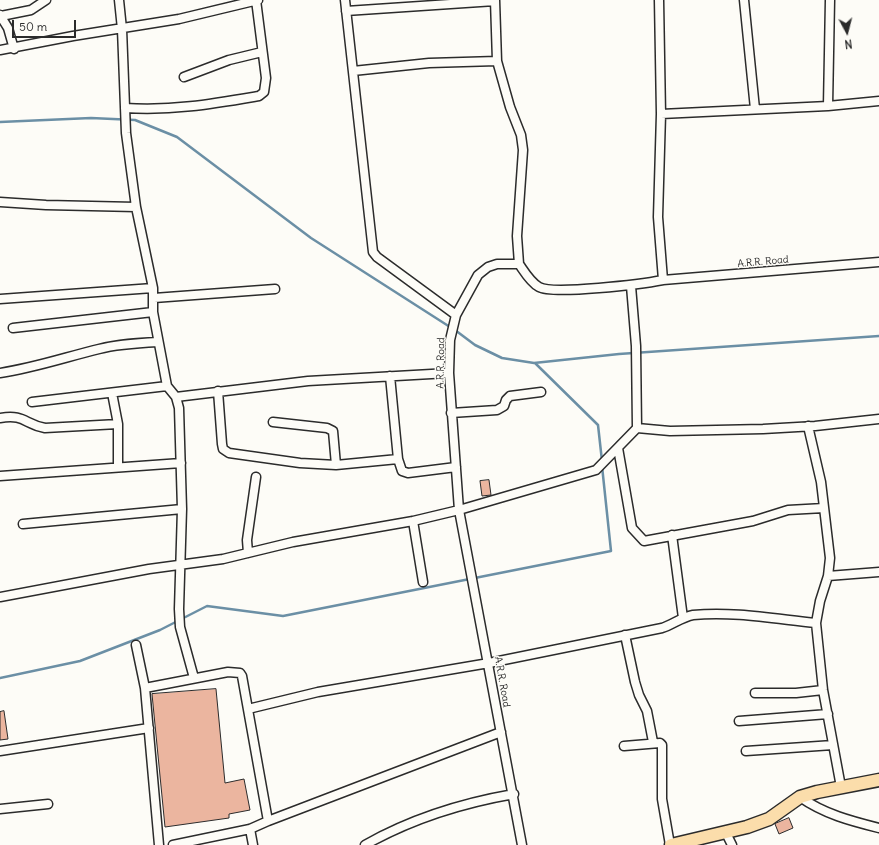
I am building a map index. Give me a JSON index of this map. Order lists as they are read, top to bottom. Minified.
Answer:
{"streets":{"street":["A.R.R. Road"]},"scale_bar":"50 m","north":"bottom"}
